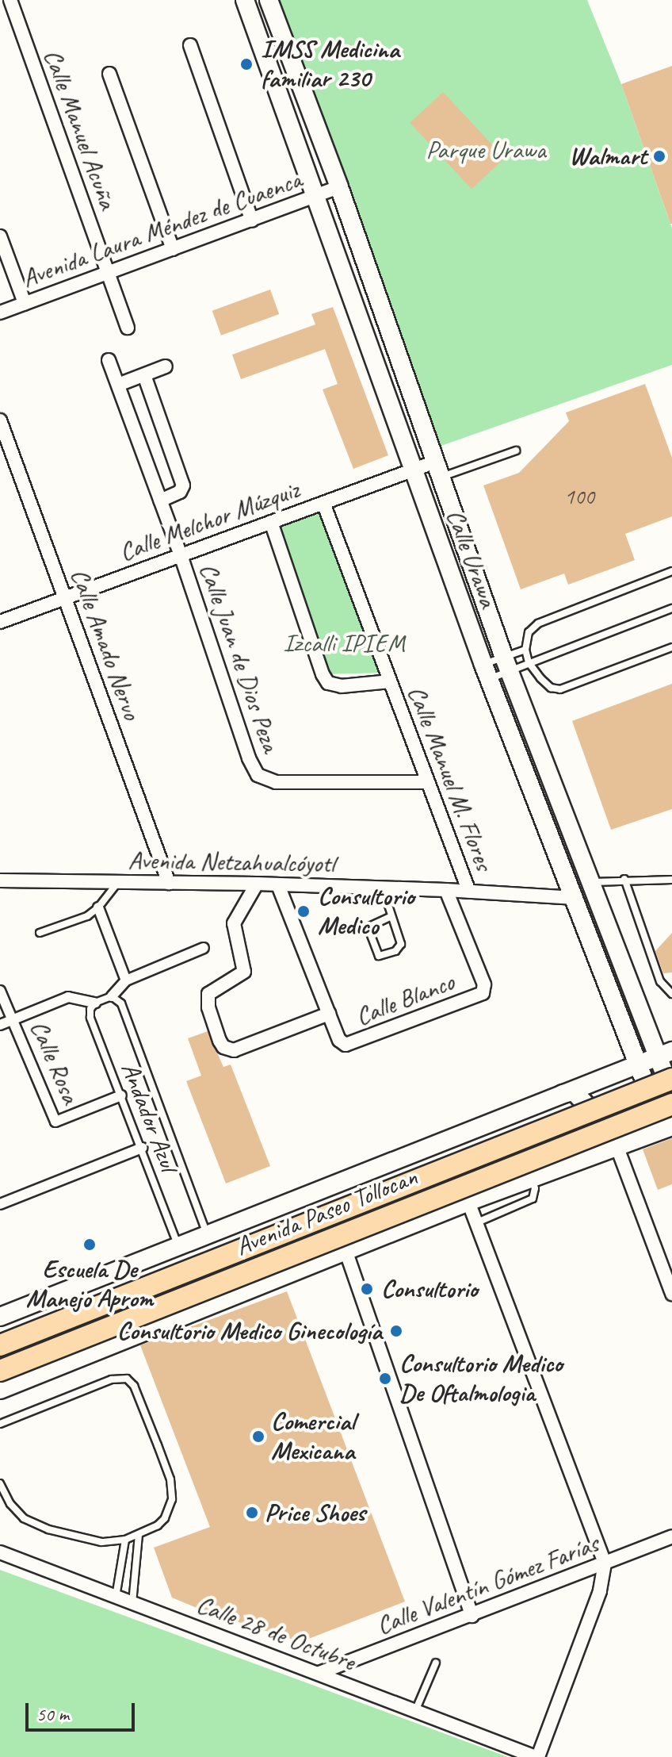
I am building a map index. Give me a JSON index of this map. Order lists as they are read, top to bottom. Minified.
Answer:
{"streets":{"highway":["Avenida Paseo Tollocan"],"main road":["Calle Urawa"],"street":["Calle Manuel Acuña","Avenida Laura Méndez de Cuaenca","Calle Melchor Múzquiz","Calle Amado Nervo","Calle Juan de Dios Peza","Calle Manuel M. Flores","Avenida Netzahualcóyotl","Calle Blanco","Calle Rosa","Calle Valentín Gómez Farías","Calle 28 de Octubre"],"lane":["Andador Azul"]},"crossings":[["Calle Manuel Acuña","Avenida Laura Méndez de Cuaenca"],["Avenida Laura Méndez de Cuaenca","Calle Urawa"],["Calle Melchor Múzquiz","Calle Urawa"],["Calle Melchor Múzquiz","Calle Amado Nervo"],["Calle Melchor Múzquiz","Calle Juan de Dios Peza"],["Calle Melchor Múzquiz","Calle Manuel M. Flores"],["Calle Urawa","Avenida Netzahualcóyotl"],["Calle Urawa","Avenida Paseo Tollocan"],["Calle Amado Nervo","Avenida Netzahualcóyotl"],["Calle Juan de Dios Peza","Calle Manuel M. Flores"],["Calle Manuel M. Flores","Avenida Netzahualcóyotl"],["Avenida Netzahualcóyotl","Calle Blanco"],["Calle Rosa","Andador Azul"],["Andador Azul","Avenida Paseo Tollocan"],["Calle Valentín Gómez Farías","Calle 28 de Octubre"]],"parks":["Parque Urawa","Izcalli IPIEM"],"places":["IMSS Medicina familiar 230","Walmart","Consultorio Medico","Escuela De Manejo Aprom","Consultorio","Consultorio Medico Ginecología","Consultorio Medico De Oftalmologia","Comercial Mexicana","Price Shoes"],"house_numbers":["100"],"scale_bar":"50 m"}
